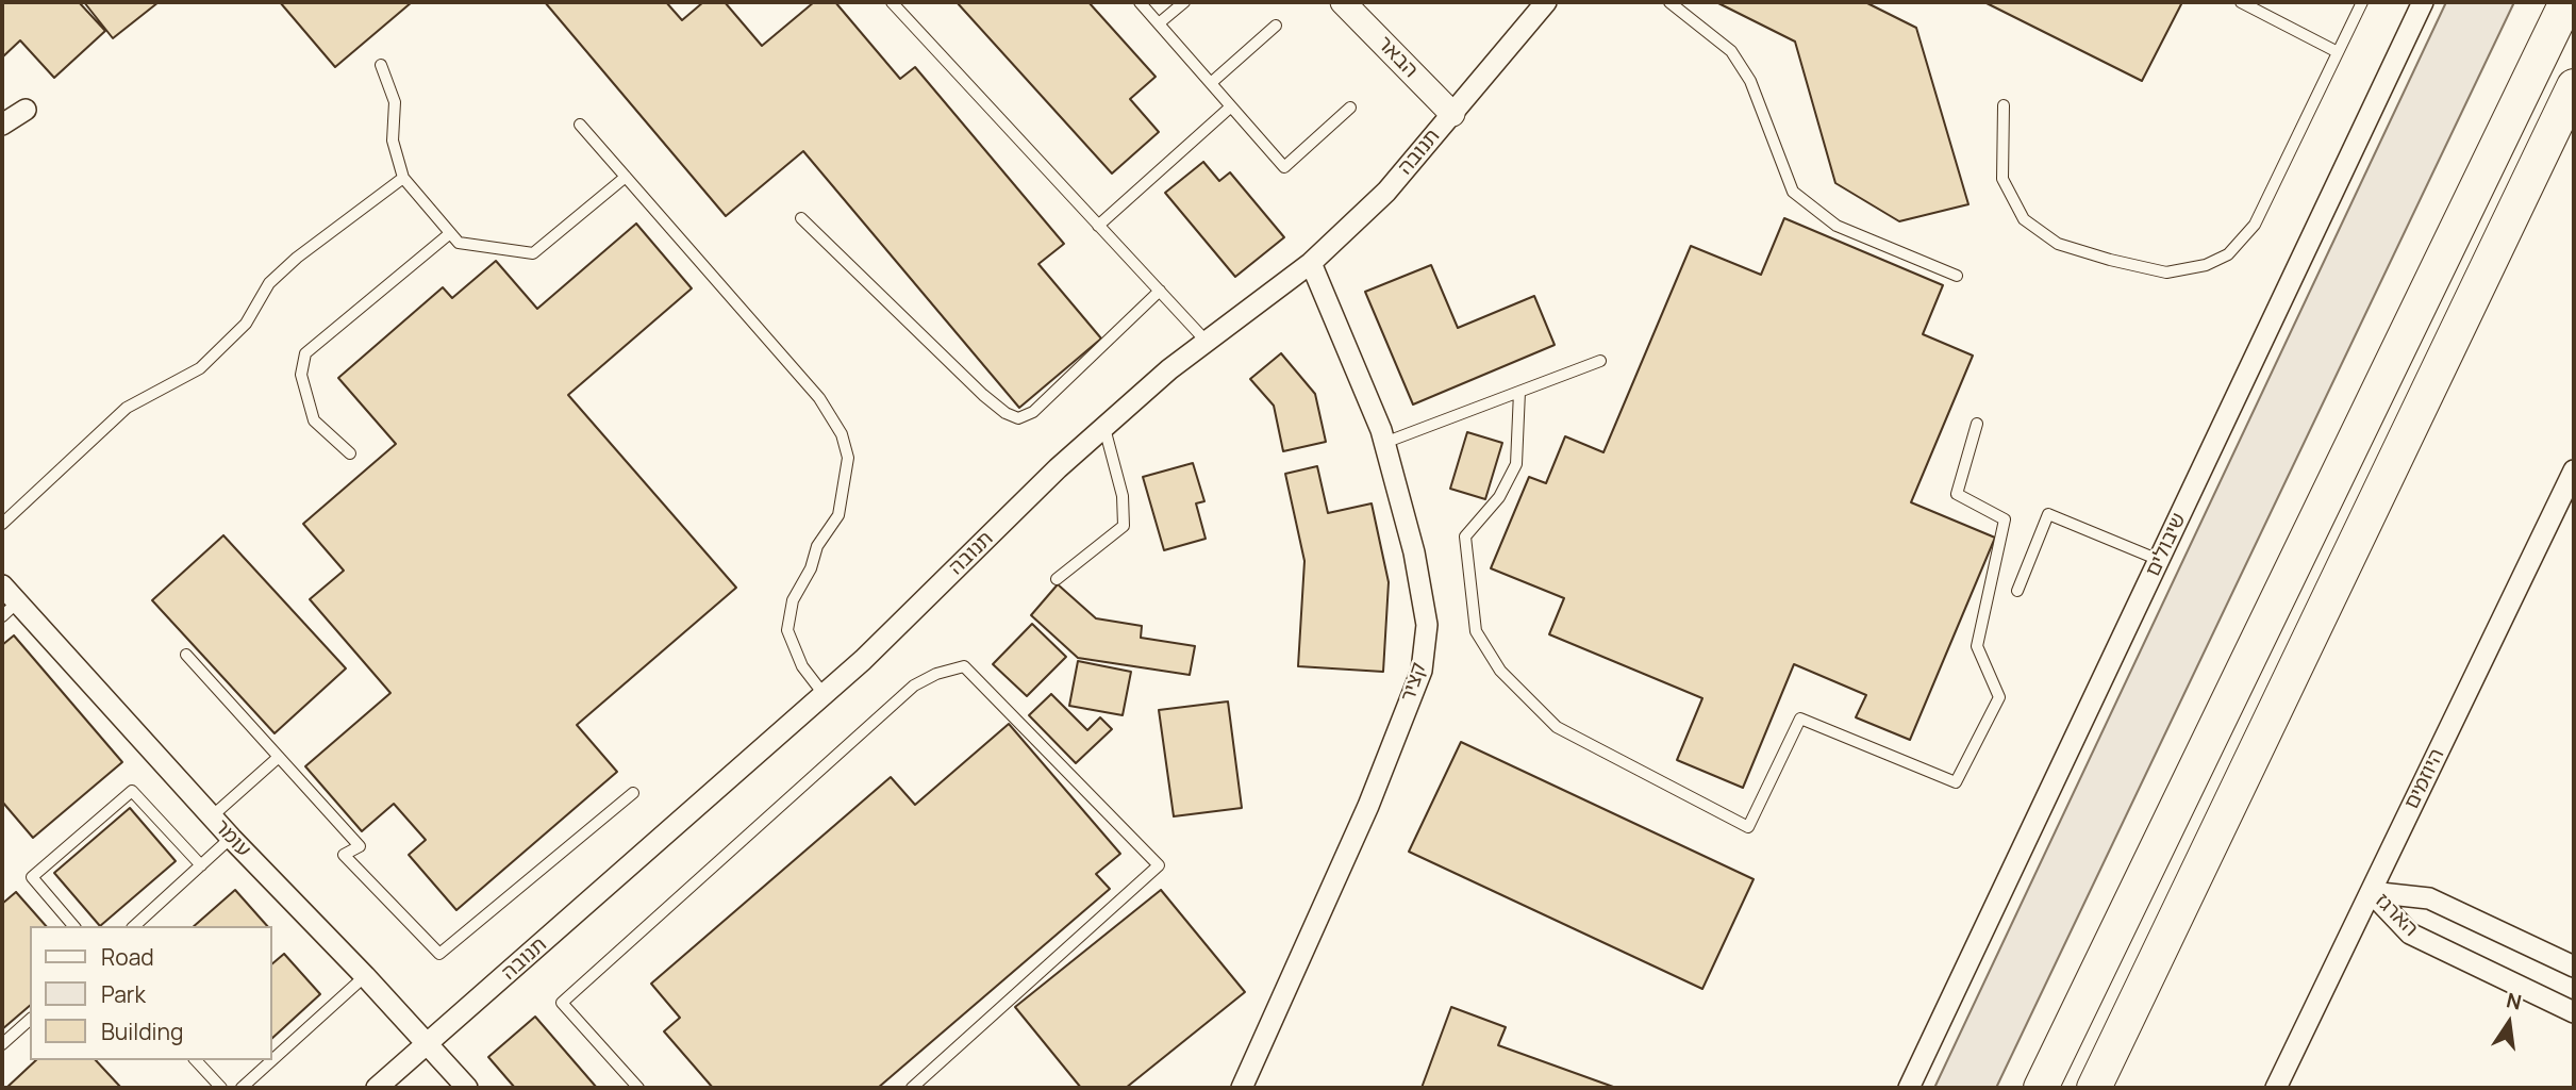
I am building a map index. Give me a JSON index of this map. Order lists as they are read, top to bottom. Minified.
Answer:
{"streets":{"street":["הבאר","תנובה","שיבולים","קציר","היוזמים","עומר","הארגז"]},"crossings":[["הבאר","תנובה"],["תנובה","קציר"],["תנובה","עומר"],["היוזמים","הארגז"]],"legend":["Road","Park","Building"],"north":"top"}
